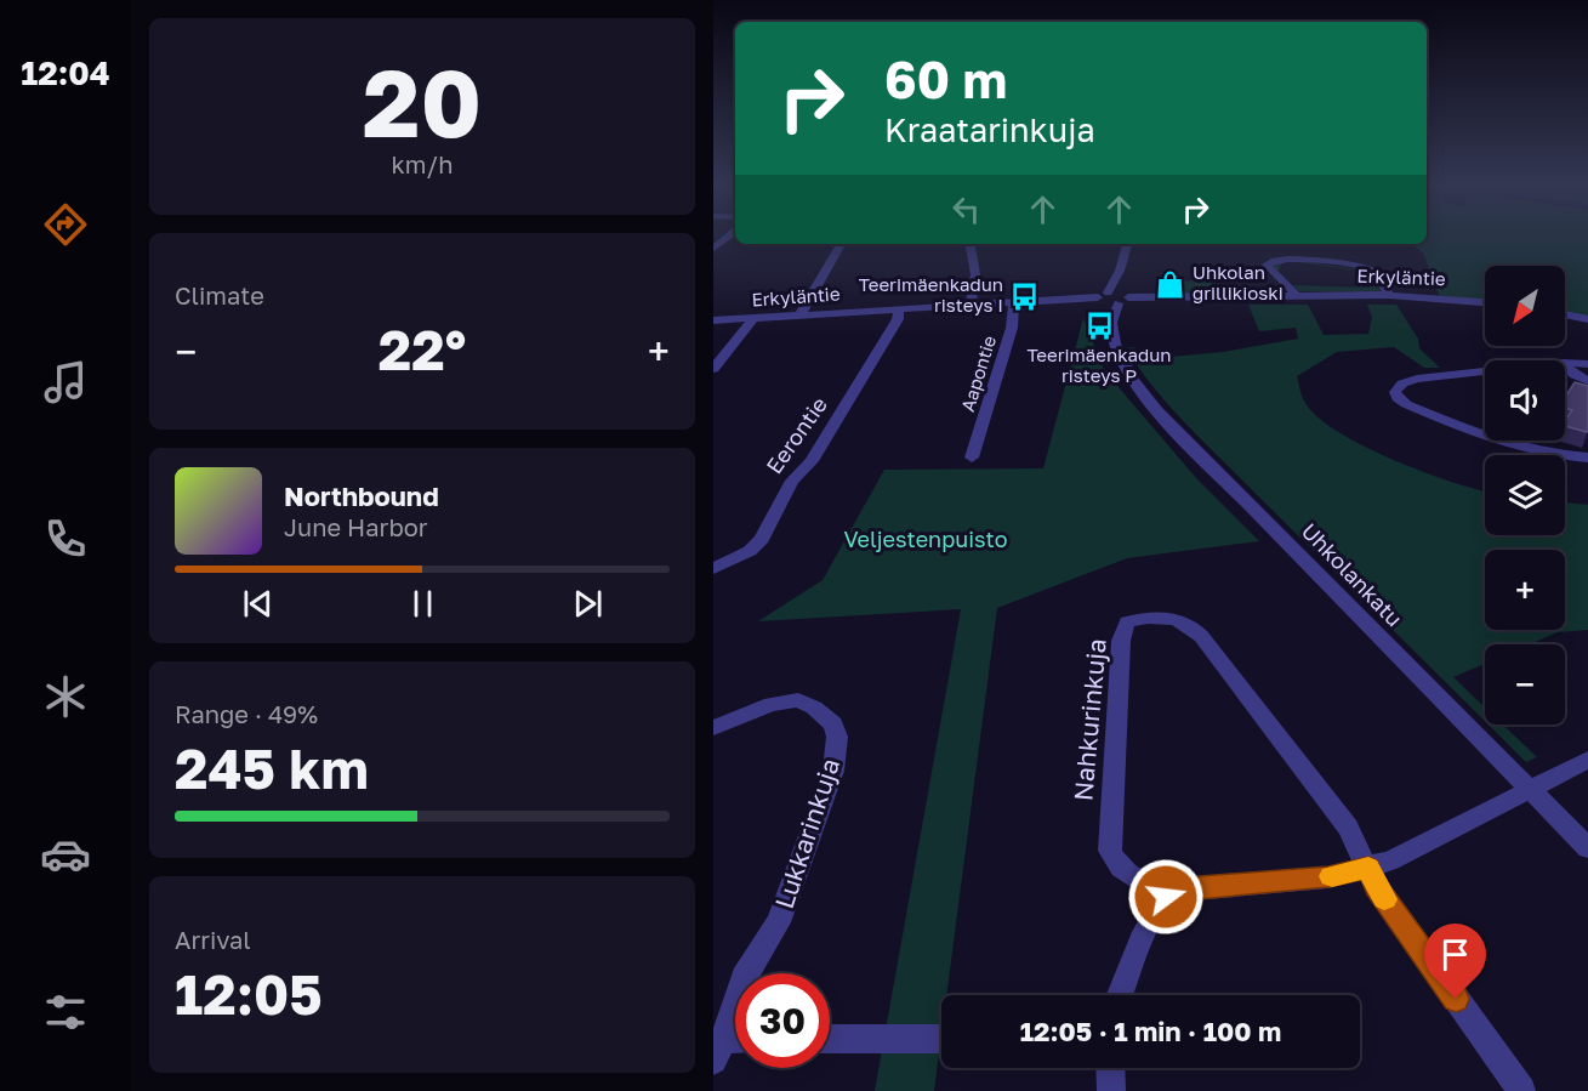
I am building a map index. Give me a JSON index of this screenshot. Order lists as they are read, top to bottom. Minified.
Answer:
{"streets":{"street":["Erkyläntie","Aapontie","Eerontie","Uhkolankatu","Nahkurinkuja","Lukkarinkuja"]},"crossings":[["Erkyläntie","Aapontie"],["Erkyläntie","Eerontie"],["Erkyläntie","Uhkolankatu"]],"parks":["Veljestenpuisto"],"places":{"shop":["Uhkolan grillikioski"],"bus stop":["Teerimäenkadun risteys I","Teerimäenkadun risteys P"]},"north":"bottom left","page":{"tabs":"12:04","tile":[["20","km/h"],"Climate",["Range · 49%","245 km"],["Arrival","12:05"]],"turn":["60 m","Kraatarinkuja"],"map_buttons":["+","−"],"heat":["−","22°","+"],"song":["Northbound","June Harbor"],"limit":"30","trip":"12:05 · 1 min · 100 m"}}
